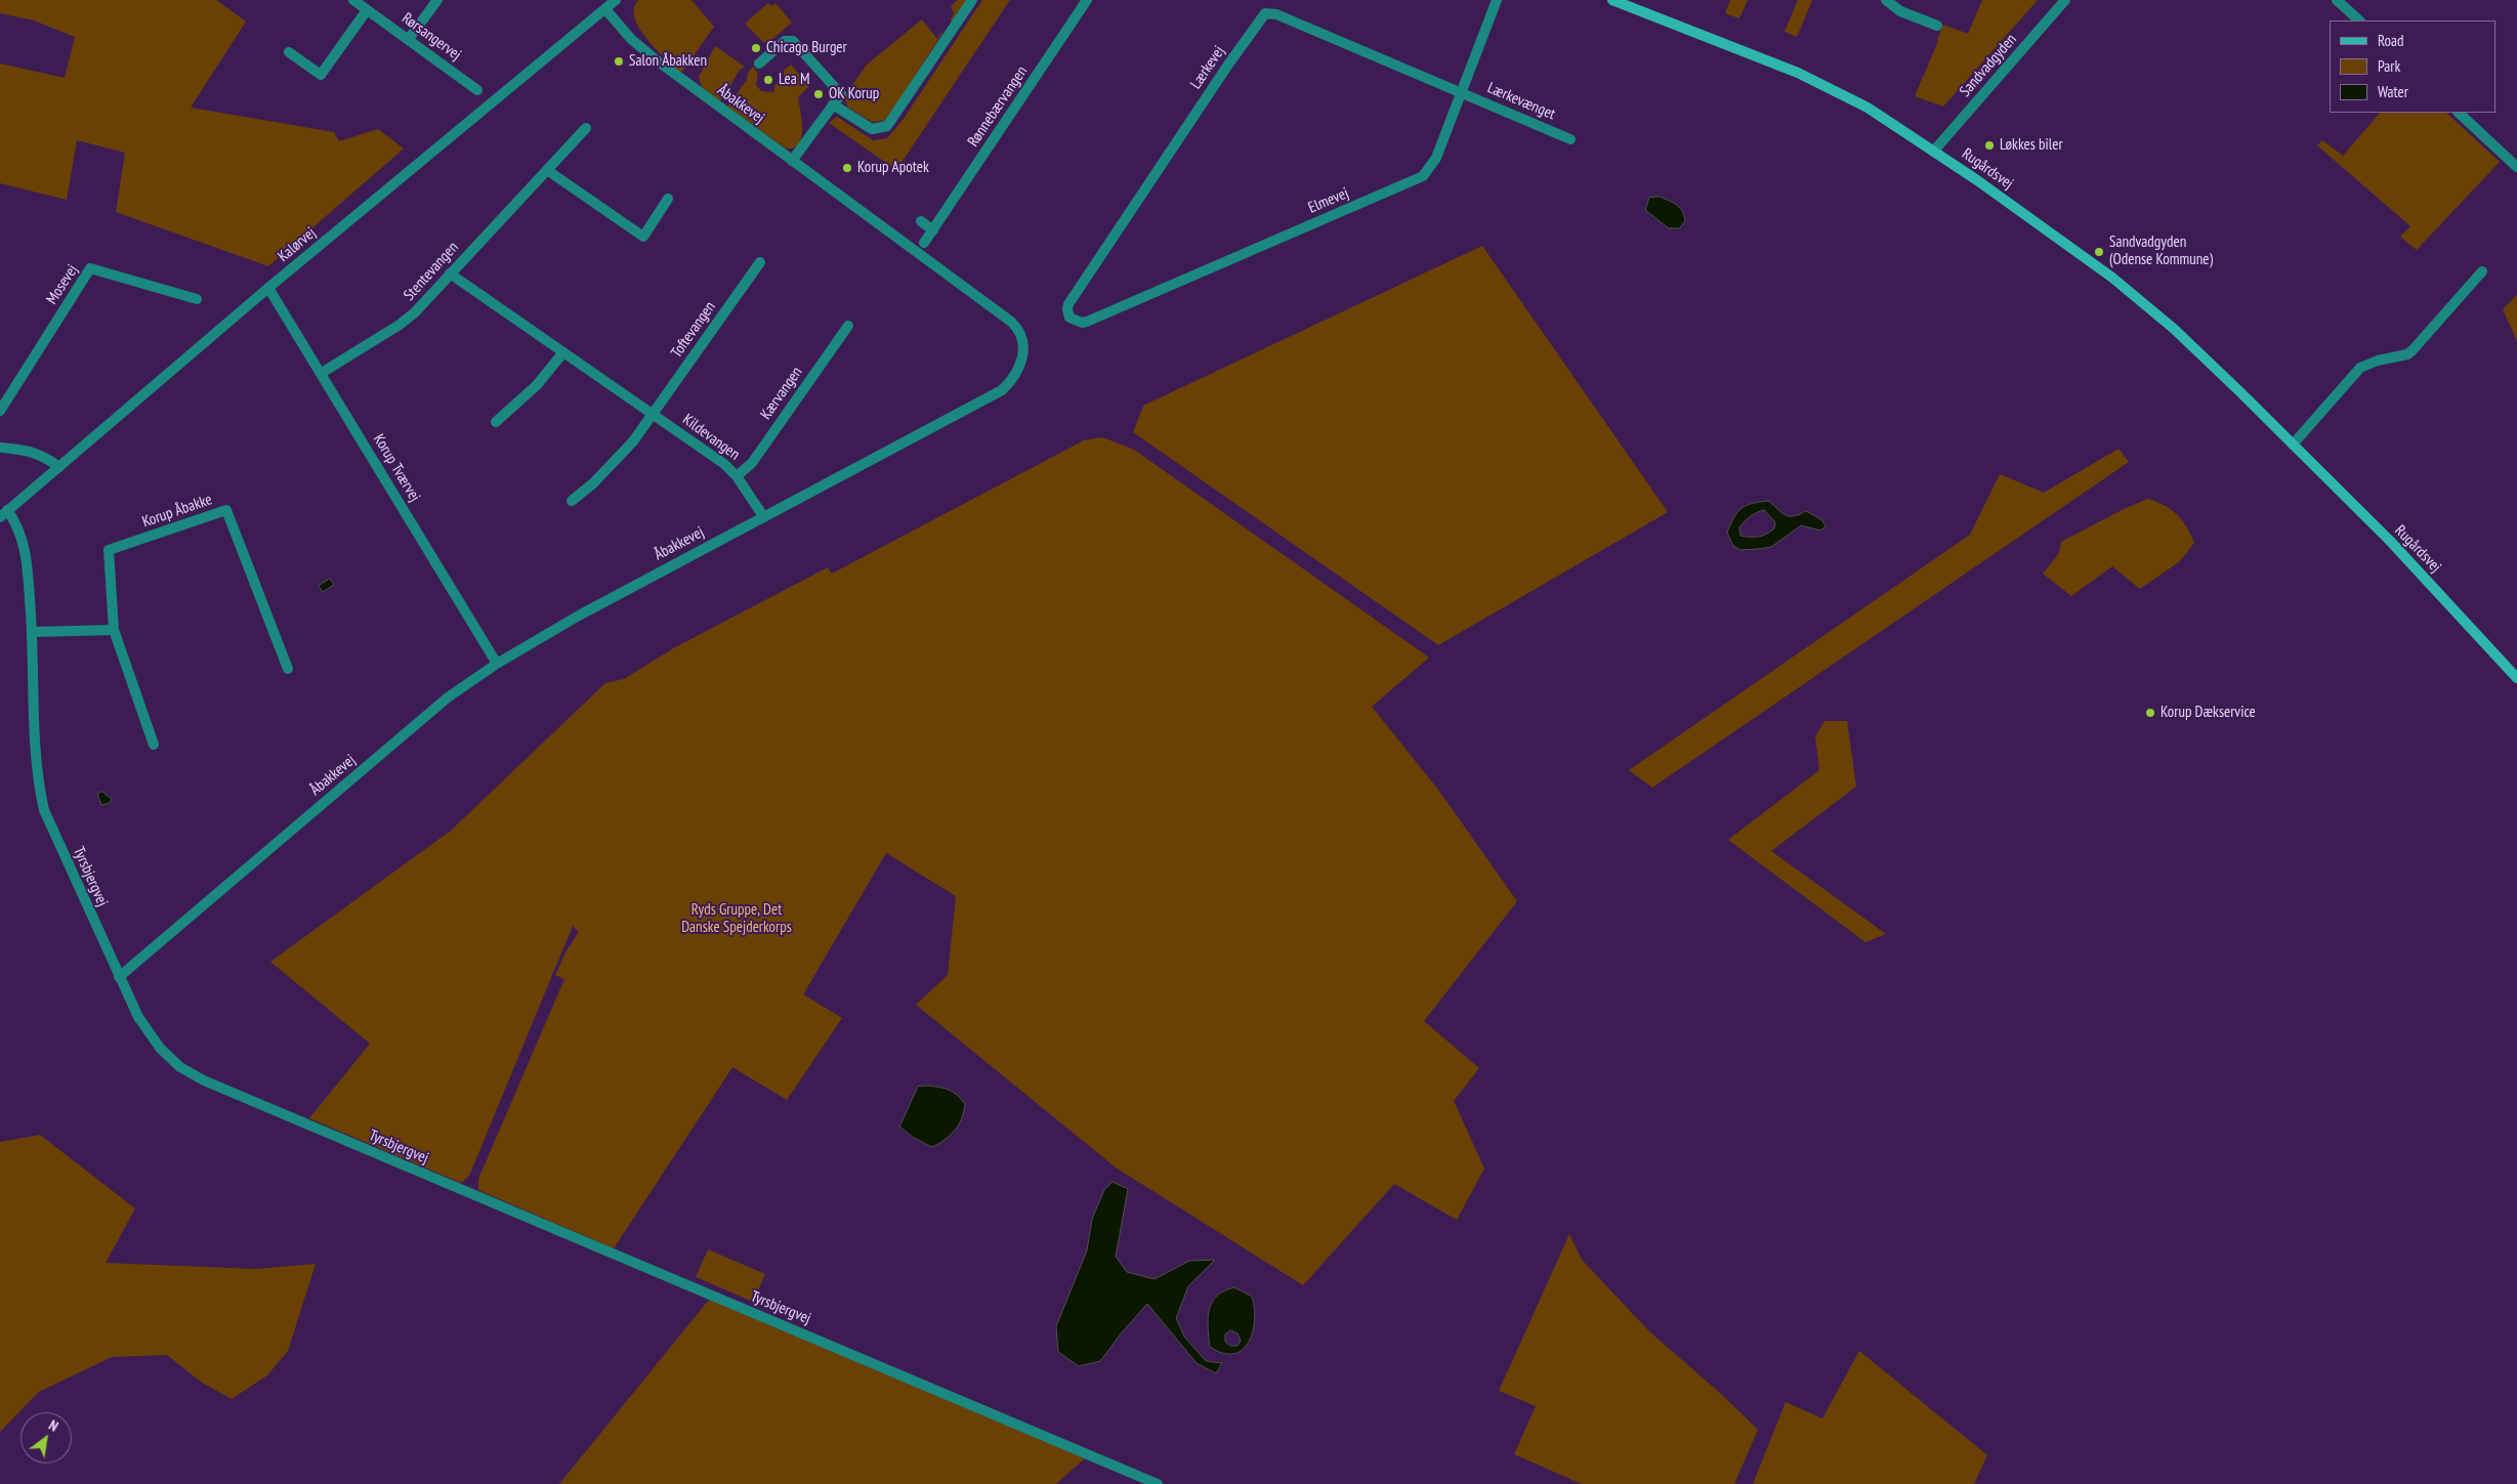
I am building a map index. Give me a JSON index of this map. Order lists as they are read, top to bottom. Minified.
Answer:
{"streets":{"main road":["Rugårdsvej"],"street":["Rørsangervej","Sandvadgyden","Lærkevej","Lærkevænget","Åbakkevej","Rønnebærvangen","Elmevej","Kalørvej","Stentevangen","Mosevej","Toftevangen","Kærvangen","Kildevangen","Korup Tværvej","Korup Åbakke","Tyrsbjergvej"]},"crossings":[["Sandvadgyden","Rugårdsvej"],["Lærkevej","Lærkevænget"],["Lærkevej","Elmevej"],["Lærkevænget","Elmevej"],["Åbakkevej","Kalørvej"],["Åbakkevej","Kildevangen"],["Åbakkevej","Korup Tværvej"],["Åbakkevej","Tyrsbjergvej"],["Kalørvej","Korup Tværvej"],["Kalørvej","Tyrsbjergvej"],["Stentevangen","Kildevangen"],["Stentevangen","Korup Tværvej"],["Toftevangen","Kildevangen"],["Kærvangen","Kildevangen"]],"parks":["Ryds Gruppe, Det Danske Spejderkorps"],"places":["Chicago Burger","Salon Åbakken","Lea M","OK Korup","Løkkes biler","Korup Apotek","Sandvadgyden (Odense Kommune)","Korup Dækservice"],"legend":["Road","Park","Water"],"north":"top right"}
